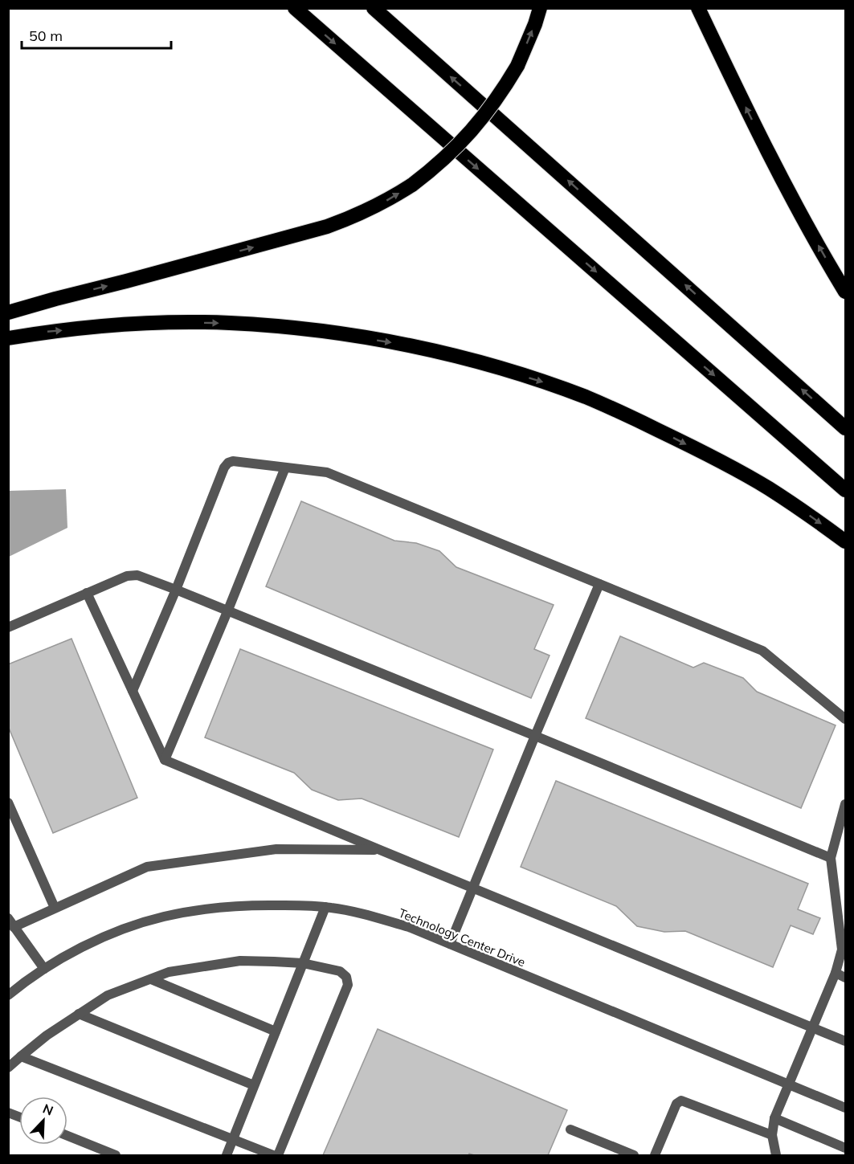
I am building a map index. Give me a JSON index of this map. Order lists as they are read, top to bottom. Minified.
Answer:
{"streets":{"street":["Technology Center Drive"]},"scale_bar":"50 m","north":"top right"}
